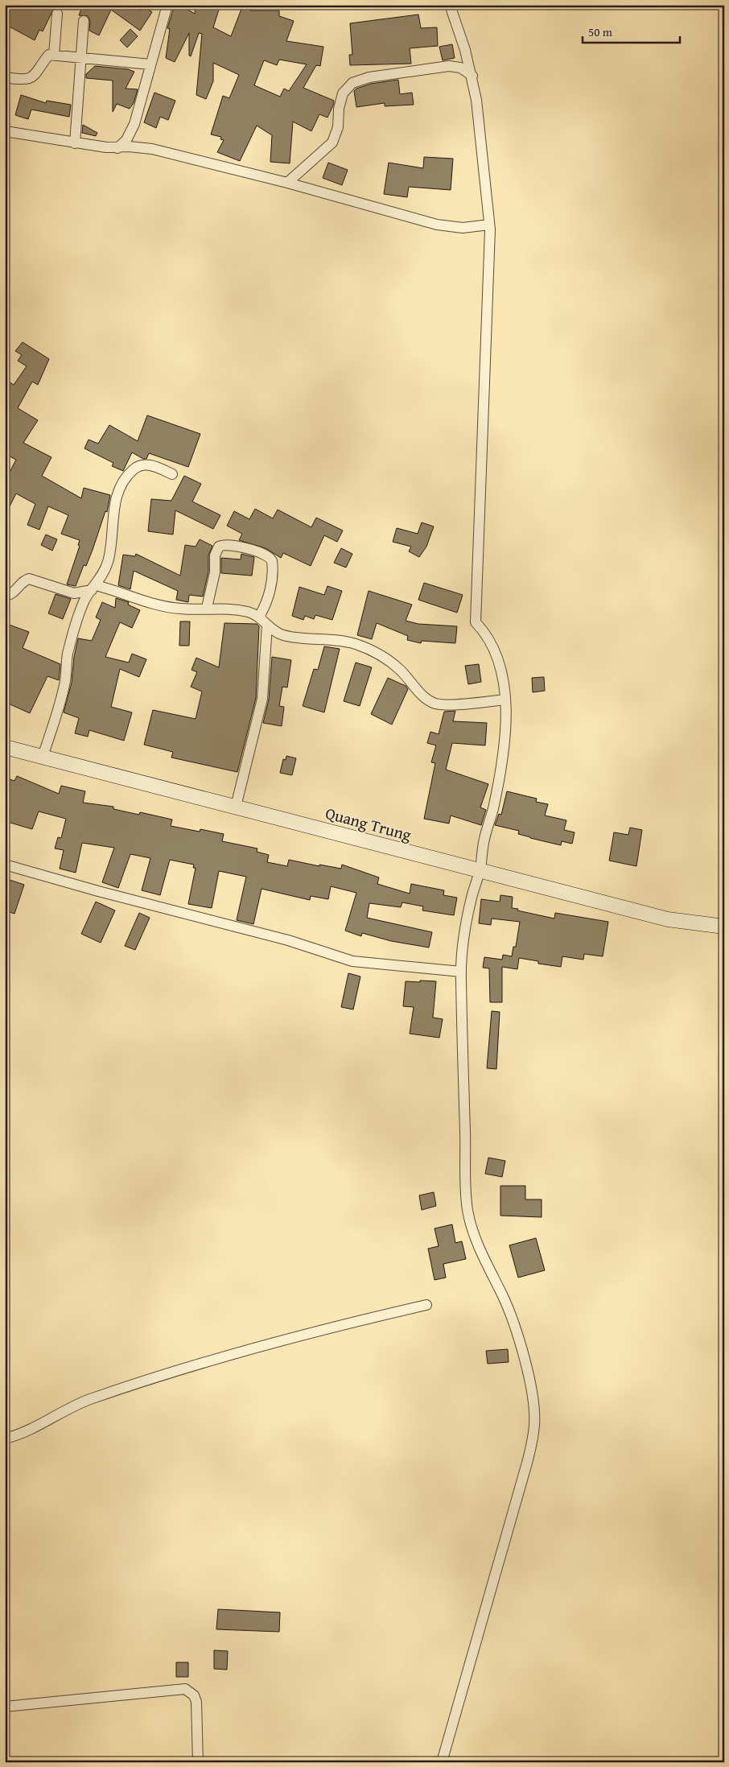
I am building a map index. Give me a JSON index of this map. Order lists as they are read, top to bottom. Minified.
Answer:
{"streets":{"main road":["Quang Trung"]},"scale_bar":"50 m"}
